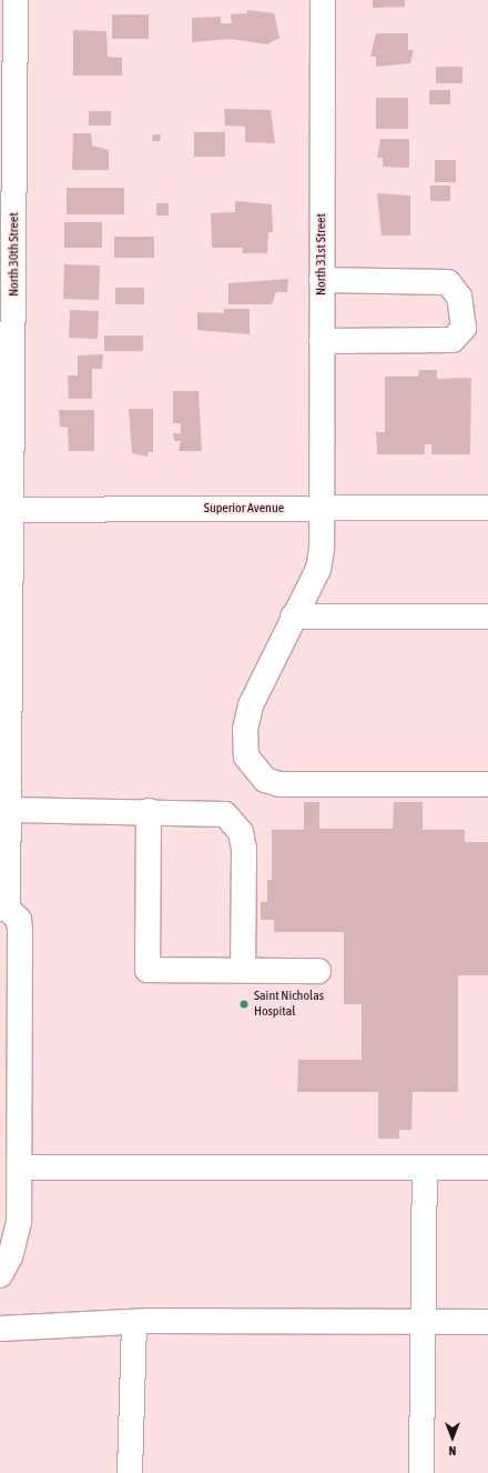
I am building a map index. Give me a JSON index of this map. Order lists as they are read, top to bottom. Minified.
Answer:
{"streets":{"street":["North 30th Street","North 31st Street","Superior Avenue"]},"crossings":[["North 30th Street","Superior Avenue"],["North 31st Street","Superior Avenue"]],"places":["Saint Nicholas Hospital"],"north":"bottom"}
